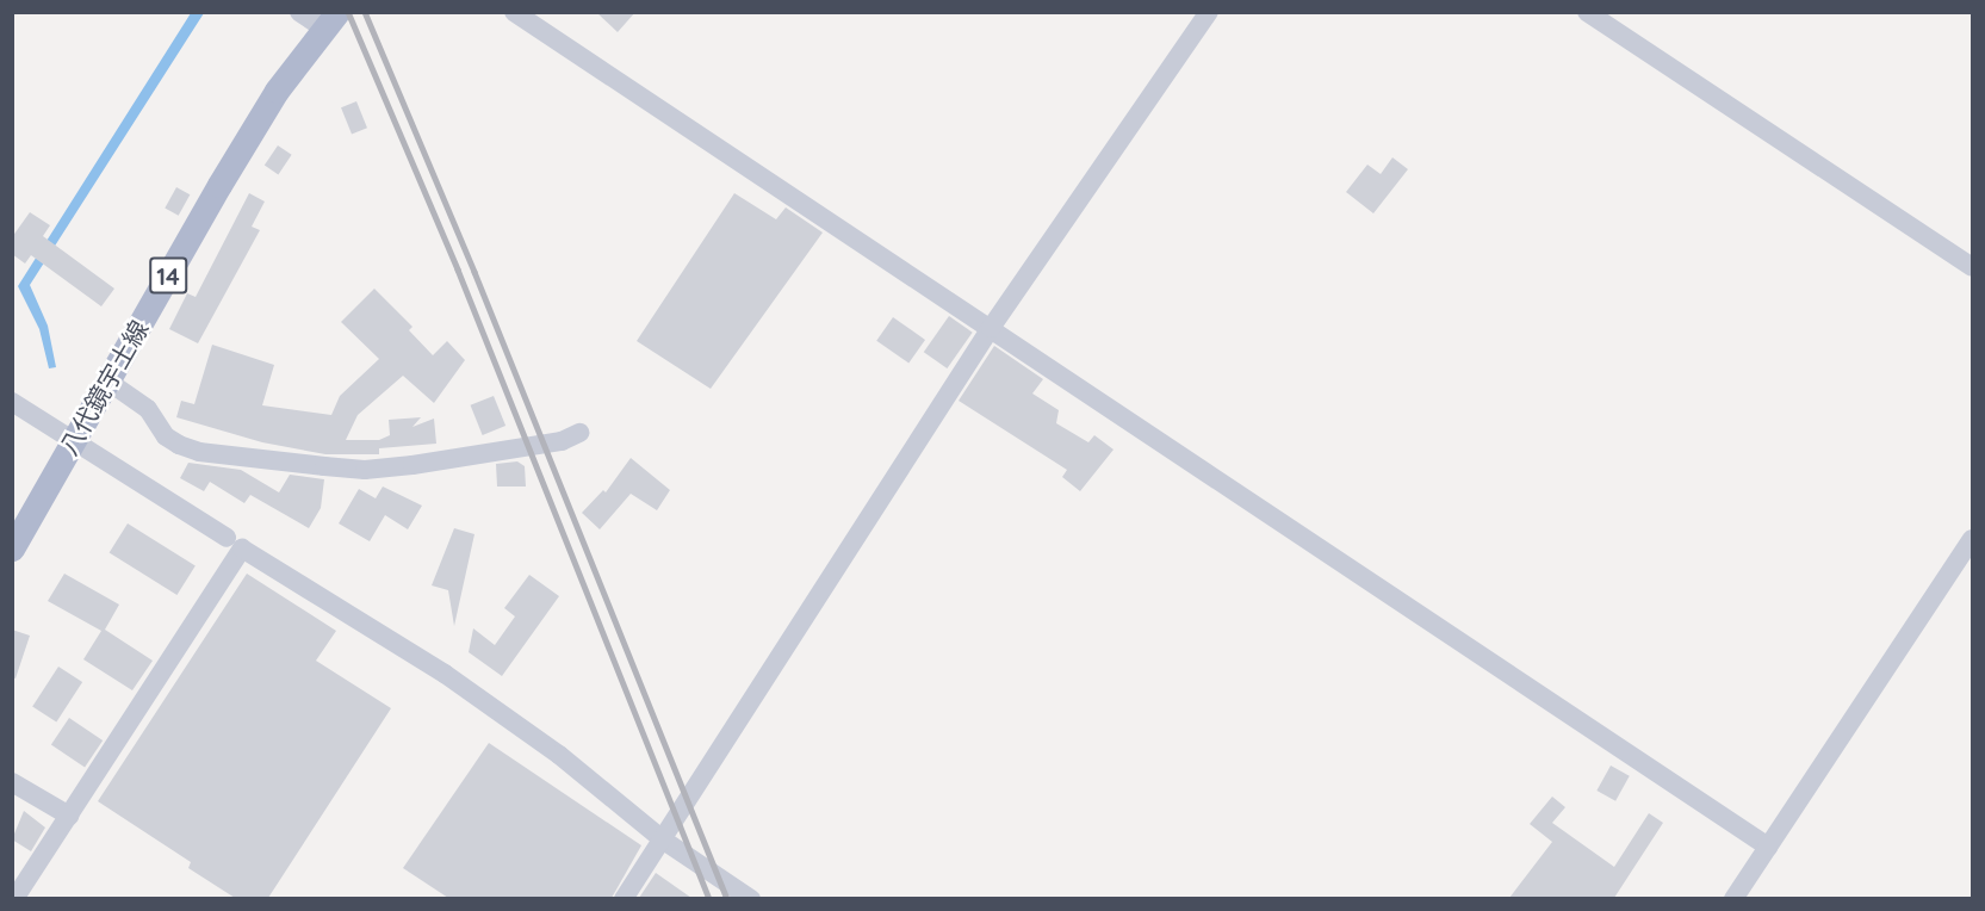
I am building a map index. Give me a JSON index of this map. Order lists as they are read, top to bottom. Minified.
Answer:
{"streets":{"main road":["14","八代鏡宇土線"]}}
